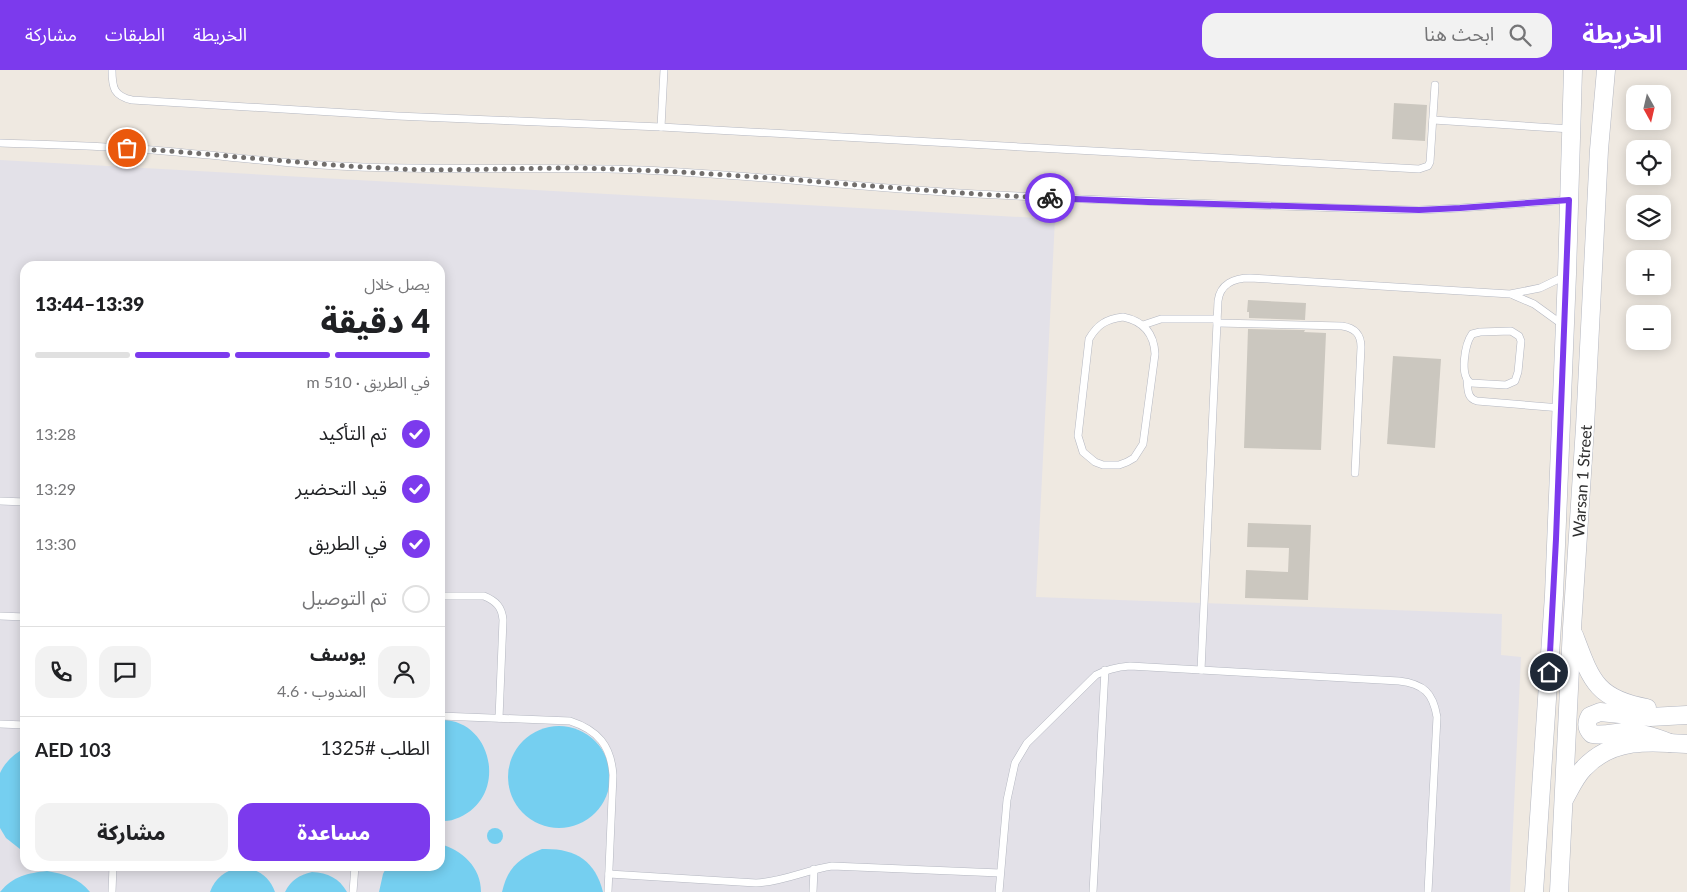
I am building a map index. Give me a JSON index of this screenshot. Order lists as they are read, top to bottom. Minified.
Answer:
{"streets":{"street":["Warsan 1 Street"]},"north":"bottom","page":{"header":"الخريطة","search":"ابحث هنا","nav":["الخريطة","الطبقات","مشاركة"],"map_buttons":["+","−"],"heading":["4 دقيقة","يصل خلال","13:39–13:44"],"panel":["يوسف","المندوب · 4.6","الطلب #1325","AED 103"],"bar":"في الطريق · 510 m","list":[["تم التأكيد","13:28"],["قيد التحضير","13:29"],["في الطريق","13:30"],"تم التوصيل"],"buttons":["مساعدة","مشاركة"]}}
